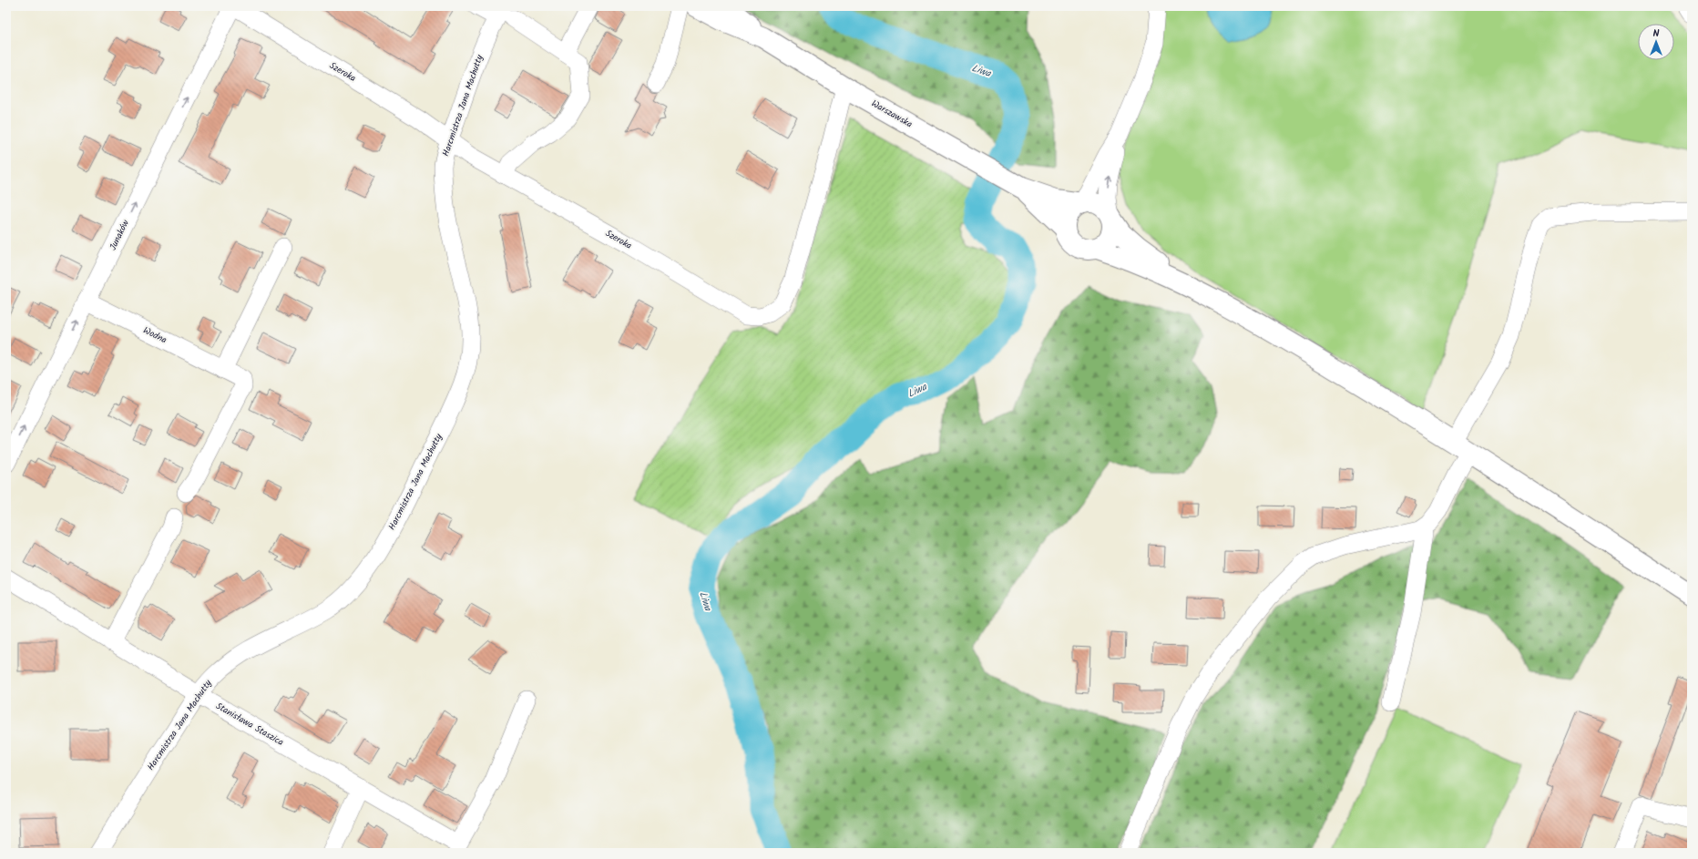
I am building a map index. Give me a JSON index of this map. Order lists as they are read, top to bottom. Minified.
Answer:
{"streets":{"main road":["Warszawska"],"street":["Szeroka","Harcmistrza Jana Machutty","Junaków","Wodna","Stanisława Staszica"]},"crossings":[["Szeroka","Harcmistrza Jana Machutty"],["Szeroka","Warszawska"],["Szeroka","Junaków"],["Harcmistrza Jana Machutty","Stanisława Staszica"],["Junaków","Wodna"]],"one_way":["Junaków"],"water":["Liwa"],"north":"top"}
